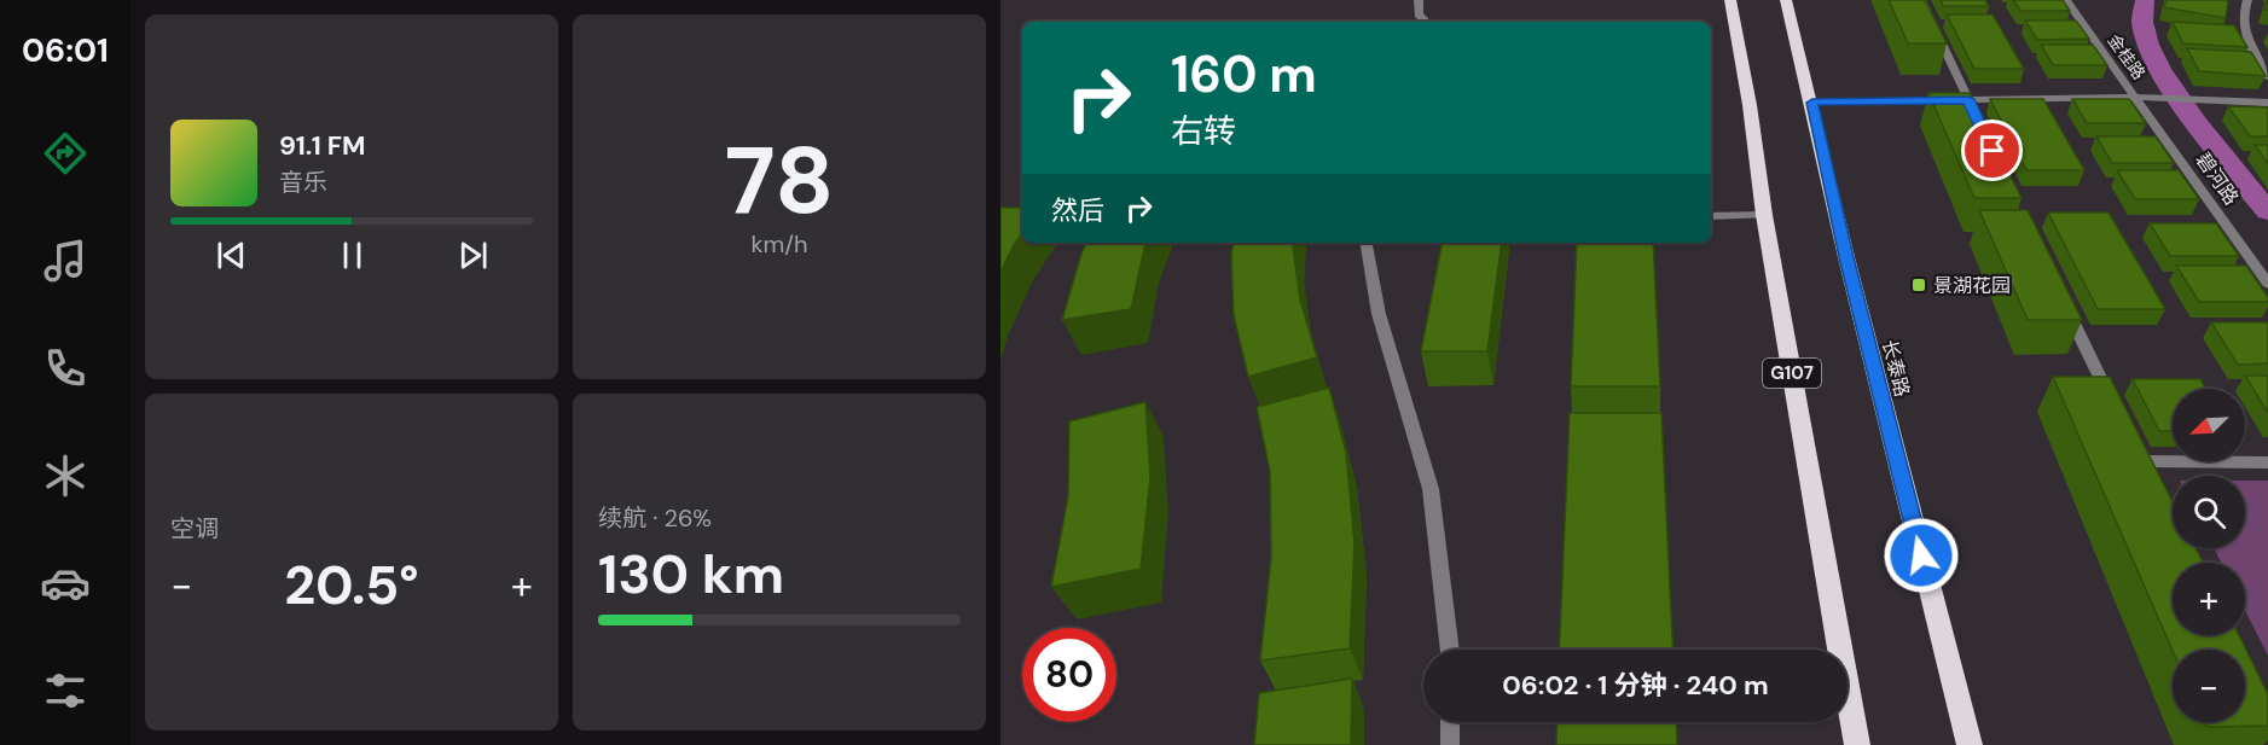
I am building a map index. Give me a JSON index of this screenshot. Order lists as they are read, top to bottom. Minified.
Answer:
{"streets":{"highway":["长泰路","G107"],"street":["金桂路","碧河路"]},"crossings":[["金桂路","碧河路"]],"places":{"transit":["景湖花园"]},"north":"bottom left","page":{"tabs":"06:01","tile":[["78","km/h"],"空调",["续航 · 26%","130 km"]],"turn":["160 m","右转"],"song":["91.1 FM","音乐"],"then":"然后","map_buttons":["+","−"],"heat":["−","20.5°","+"],"limit":"80","trip":"06:02 · 1 分钟 · 240 m"}}
